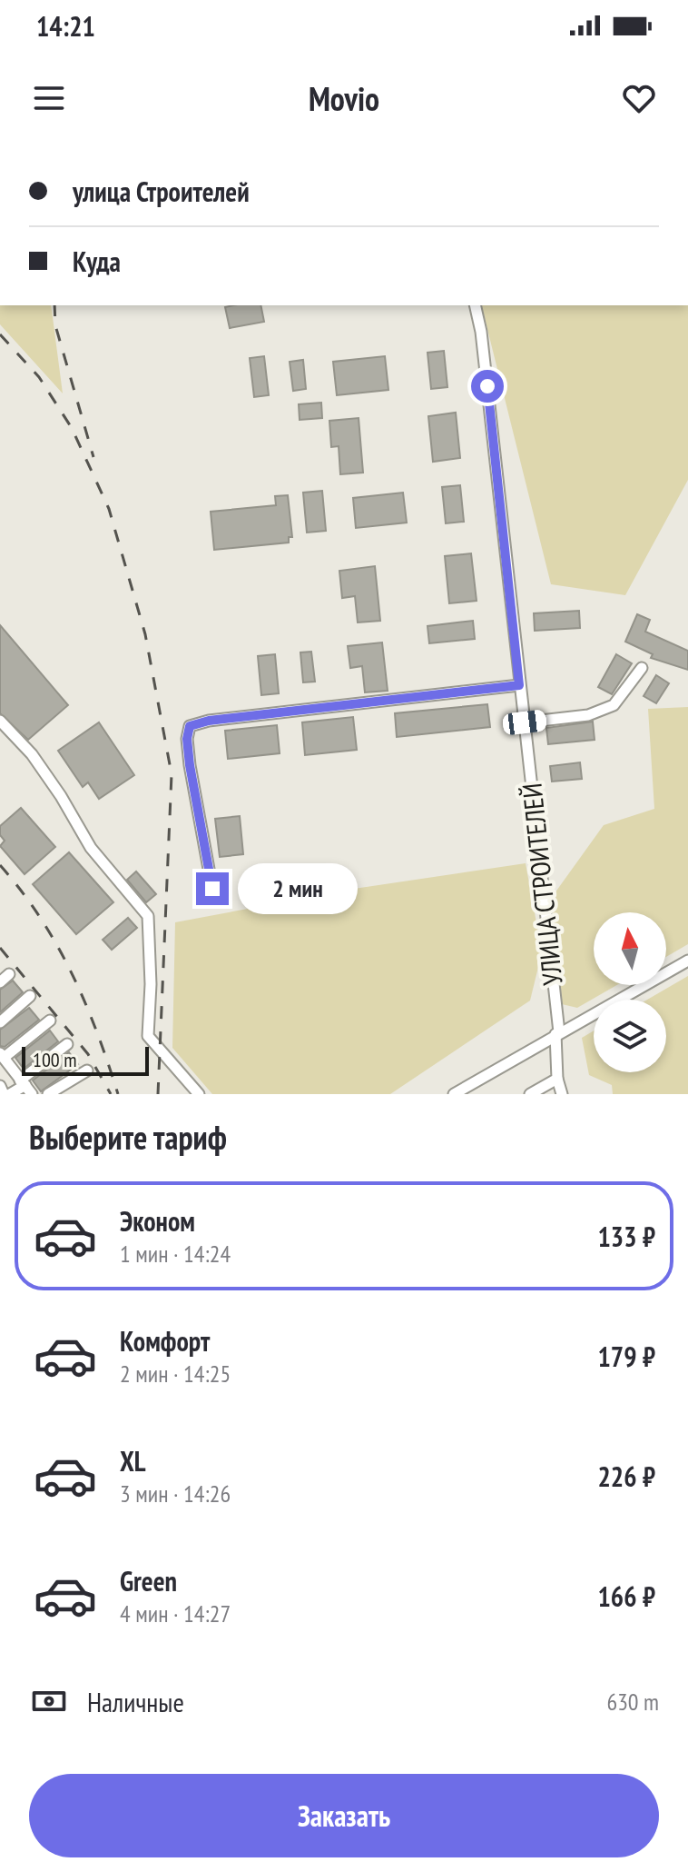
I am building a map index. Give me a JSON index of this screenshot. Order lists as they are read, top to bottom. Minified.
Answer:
{"streets":{"street":["УЛИЦА СТРОИТЕЛЕЙ"]},"scale_bar":"100 m","north":"top","page":{"status":"14:21","header":"Movio","banner":["улица Строителей","Куда"],"bubble":"2 мин","scale":"100 m","heading":"Выберите тариф","list":[{"name":"Эконом","note":"1 мин · 14:24","value":"133 ₽"},{"name":"Комфорт","note":"2 мин · 14:25","value":"179 ₽"},{"name":"XL","note":"3 мин · 14:26","value":"226 ₽"},{"name":"Green","note":"4 мин · 14:27","value":"166 ₽"}],"pay":["Наличные","630 m"],"buttons":"Заказать"}}
